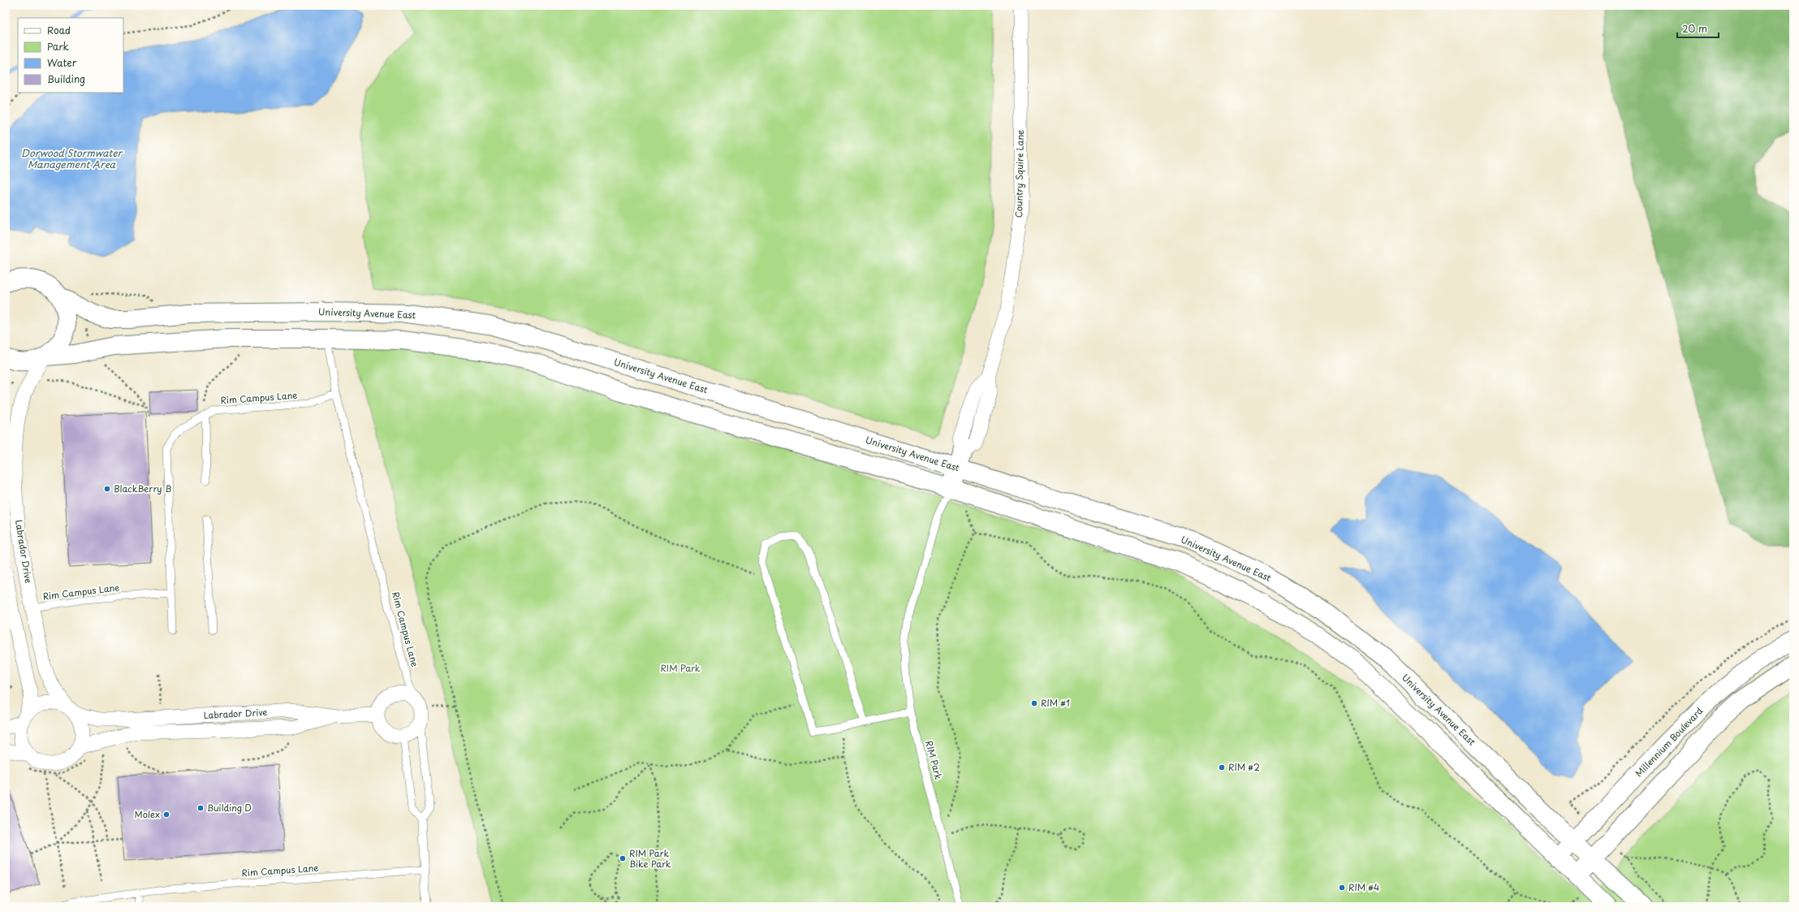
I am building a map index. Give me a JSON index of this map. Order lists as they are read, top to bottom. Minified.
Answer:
{"streets":{"main road":["Country Squire Lane","University Avenue East","Millennium Boulevard"],"street":["Labrador Drive"],"lane":["Rim Campus Lane","RIM Park"]},"crossings":[["Country Squire Lane","University Avenue East"],["Country Squire Lane","RIM Park"],["University Avenue East","Millennium Boulevard"],["Rim Campus Lane","Labrador Drive"]],"water":["Dorwood Stormwater Management Area"],"parks":["RIM Park"],"places":["BlackBerry B","RIM #1","RIM #2","Building D","Molex","RIM Park Bike Park","RIM #4"],"legend":["Road","Park","Water","Building"],"scale_bar":"20 m"}
